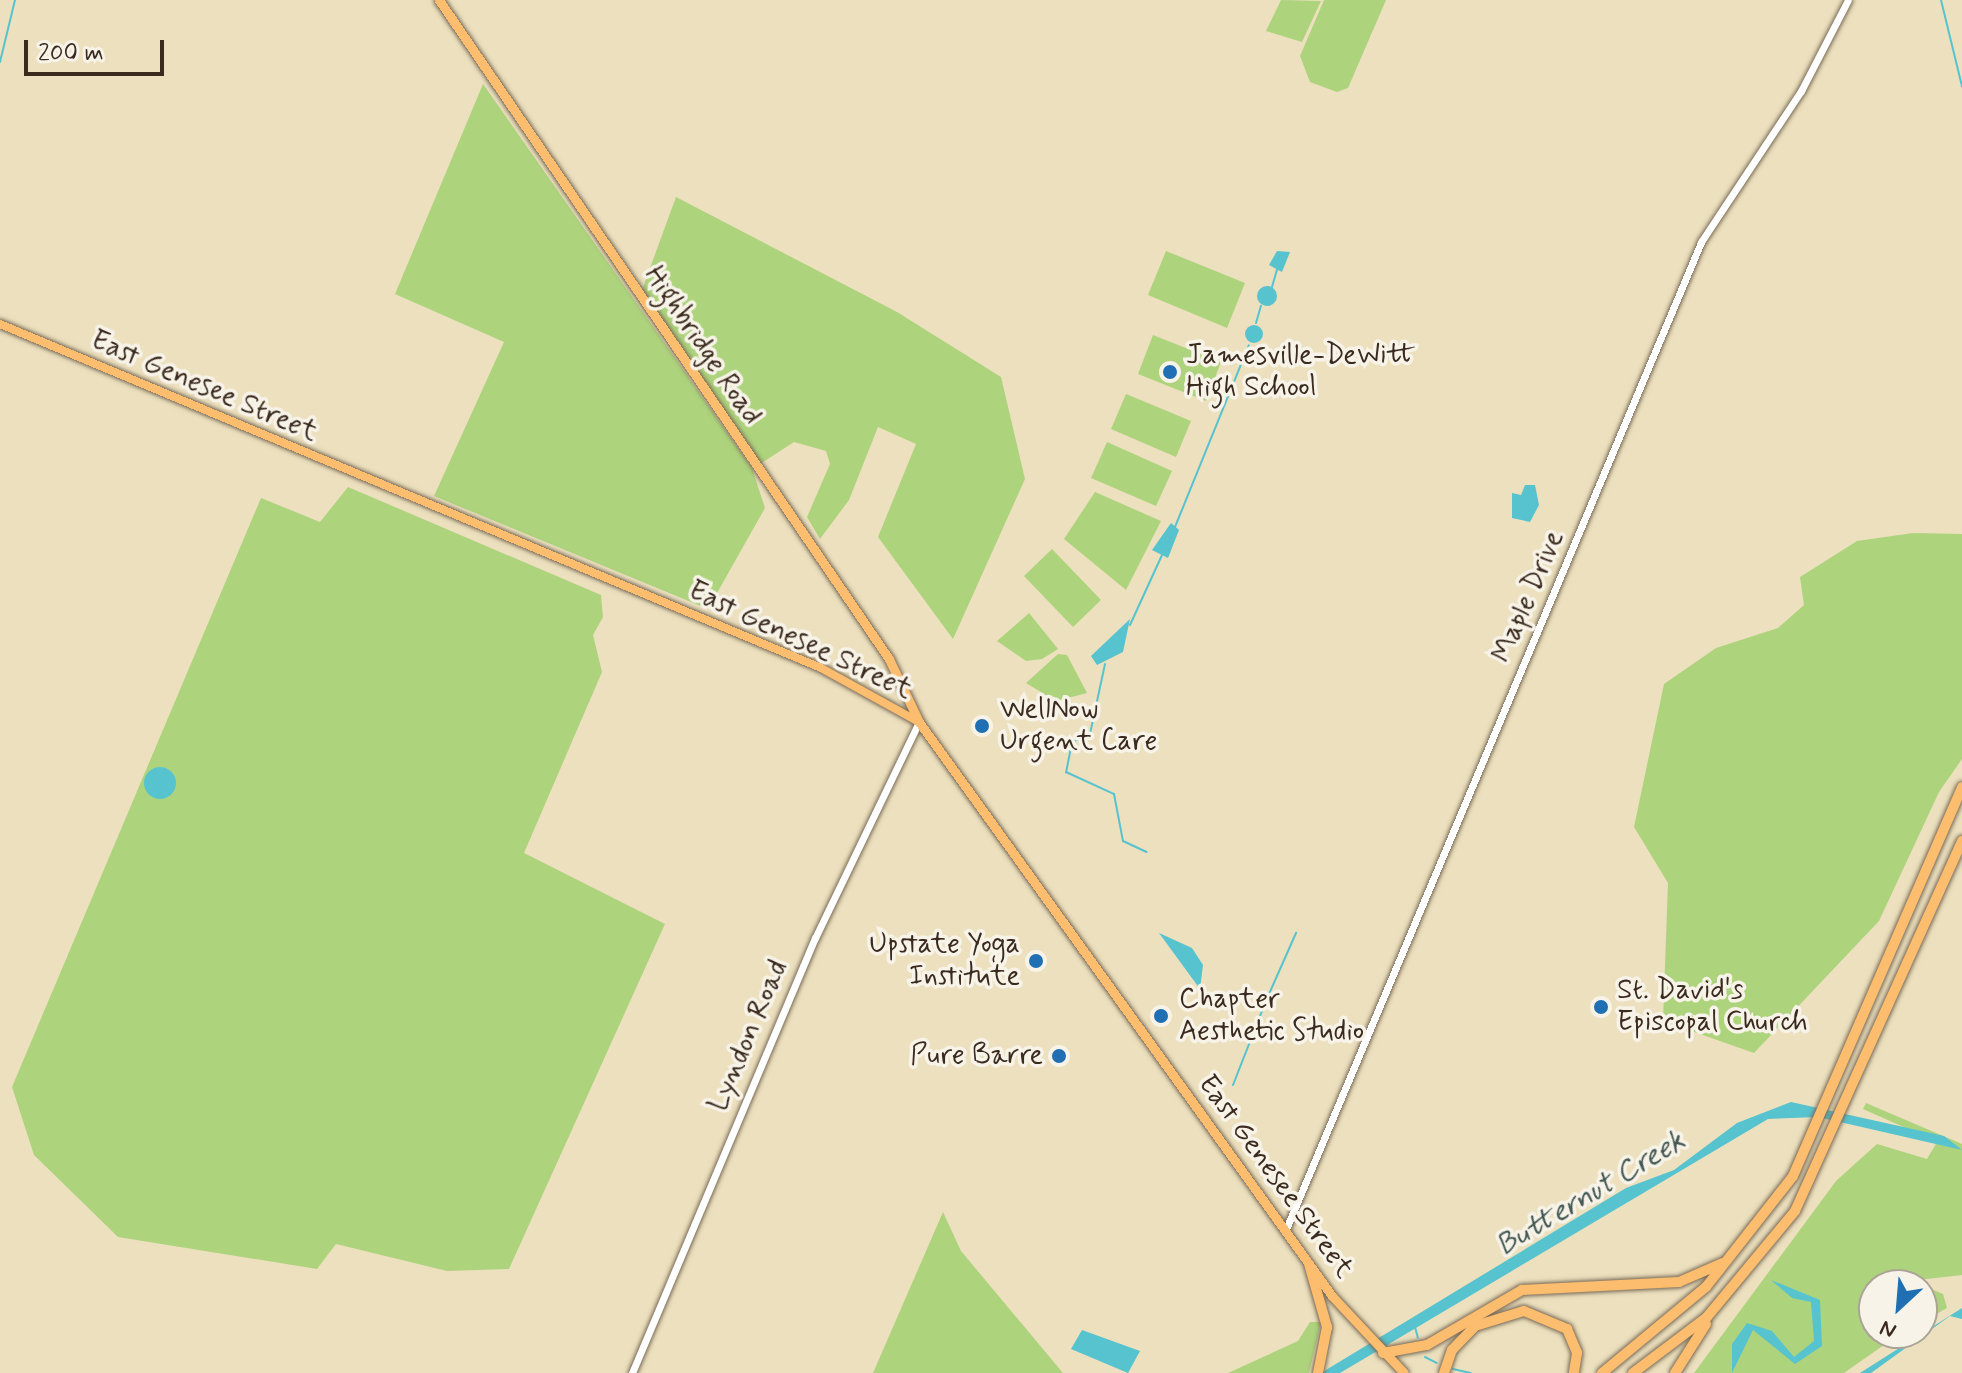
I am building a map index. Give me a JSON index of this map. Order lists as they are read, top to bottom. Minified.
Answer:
{"streets":{"highway":["Highbridge Road","East Genesee Street"],"street":["Maple Drive","Lyndon Road"]},"crossings":[["Highbridge Road","East Genesee Street"],["Highbridge Road","Lyndon Road"],["East Genesee Street","Maple Drive"],["East Genesee Street","Lyndon Road"]],"water":["Butternut Creek"],"places":["Jamesville-DeWitt High School","WellNow Urgent Care","Upstate Yoga Institute","St. David's Episcopal Church","Chapter Aesthetic Studio","Pure Barre"],"scale_bar":"200 m","north":"bottom left"}
